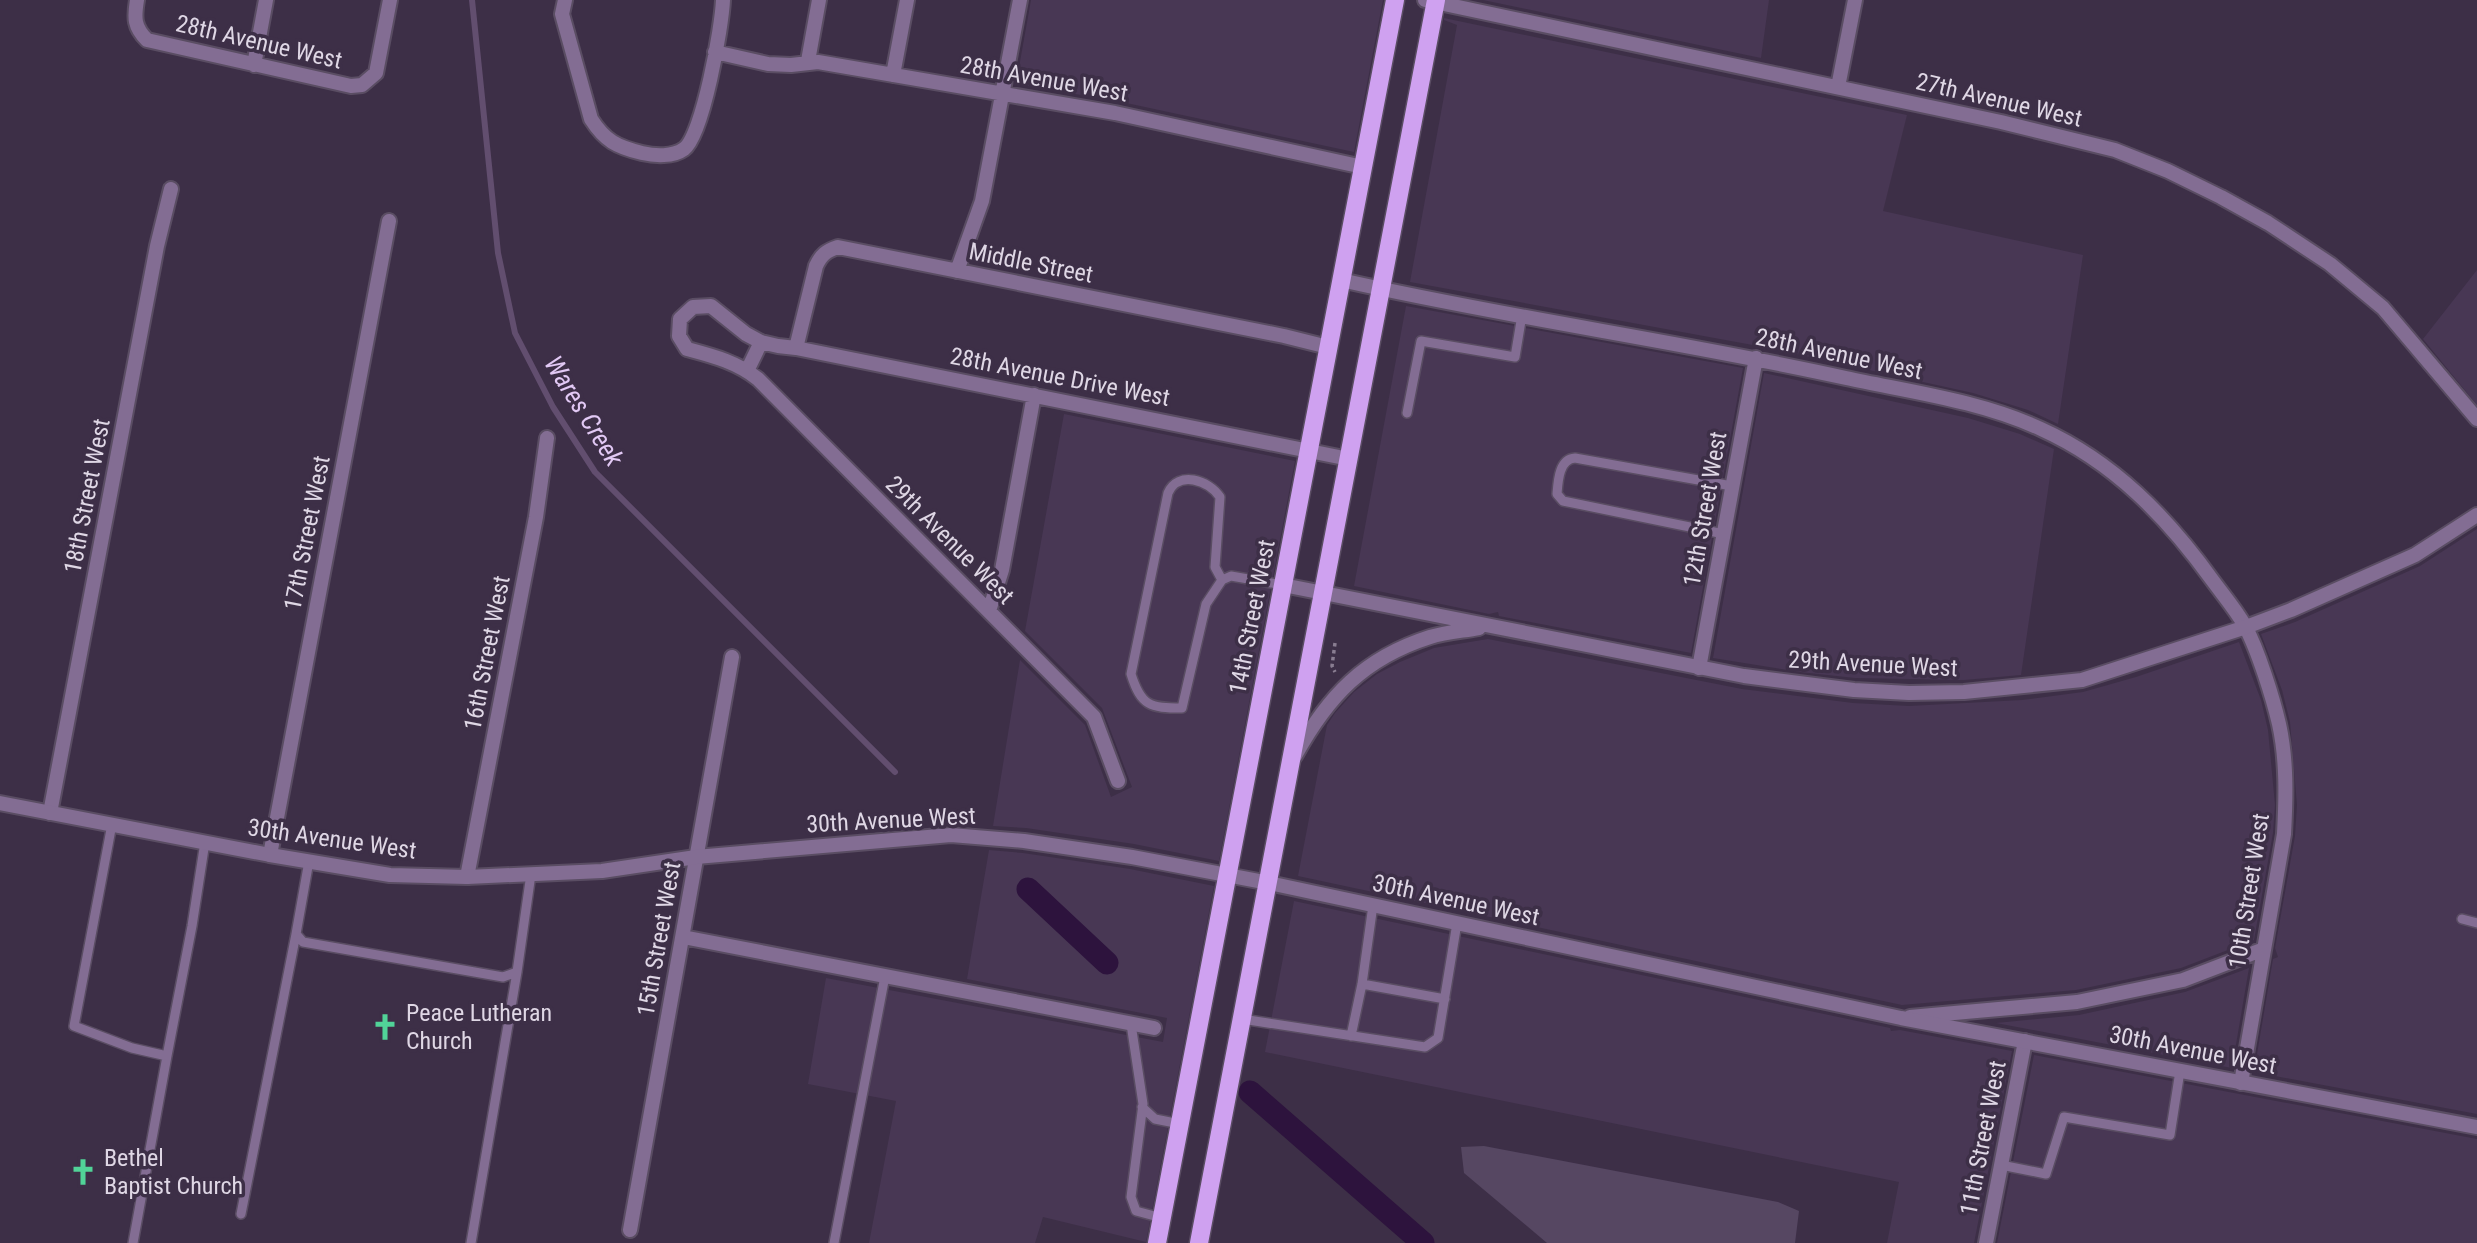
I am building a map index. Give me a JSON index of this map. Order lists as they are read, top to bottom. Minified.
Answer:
{"streets":{"main road":["14th Street West"],"street":["28th Avenue West","27th Avenue West","Middle Street","28th Avenue Drive West","18th Street West","12th Street West","17th Street West","29th Avenue West","16th Street West","30th Avenue West","10th Street West","15th Street West","11th Street West"]},"crossings":[["28th Avenue West","12th Street West"],["28th Avenue West","29th Avenue West"],["28th Avenue West","14th Street West"],["28th Avenue West","10th Street West"],["Middle Street","28th Avenue Drive West"],["Middle Street","14th Street West"],["28th Avenue Drive West","14th Street West"],["18th Street West","30th Avenue West"],["12th Street West","29th Avenue West"],["17th Street West","30th Avenue West"],["29th Avenue West","14th Street West"],["29th Avenue West","10th Street West"],["14th Street West","30th Avenue West"],["16th Street West","30th Avenue West"],["30th Avenue West","10th Street West"],["30th Avenue West","15th Street West"],["30th Avenue West","11th Street West"]],"water":["Wares Creek"],"places":{"church":["Peace Lutheran Church","Bethel Baptist Church"]}}
